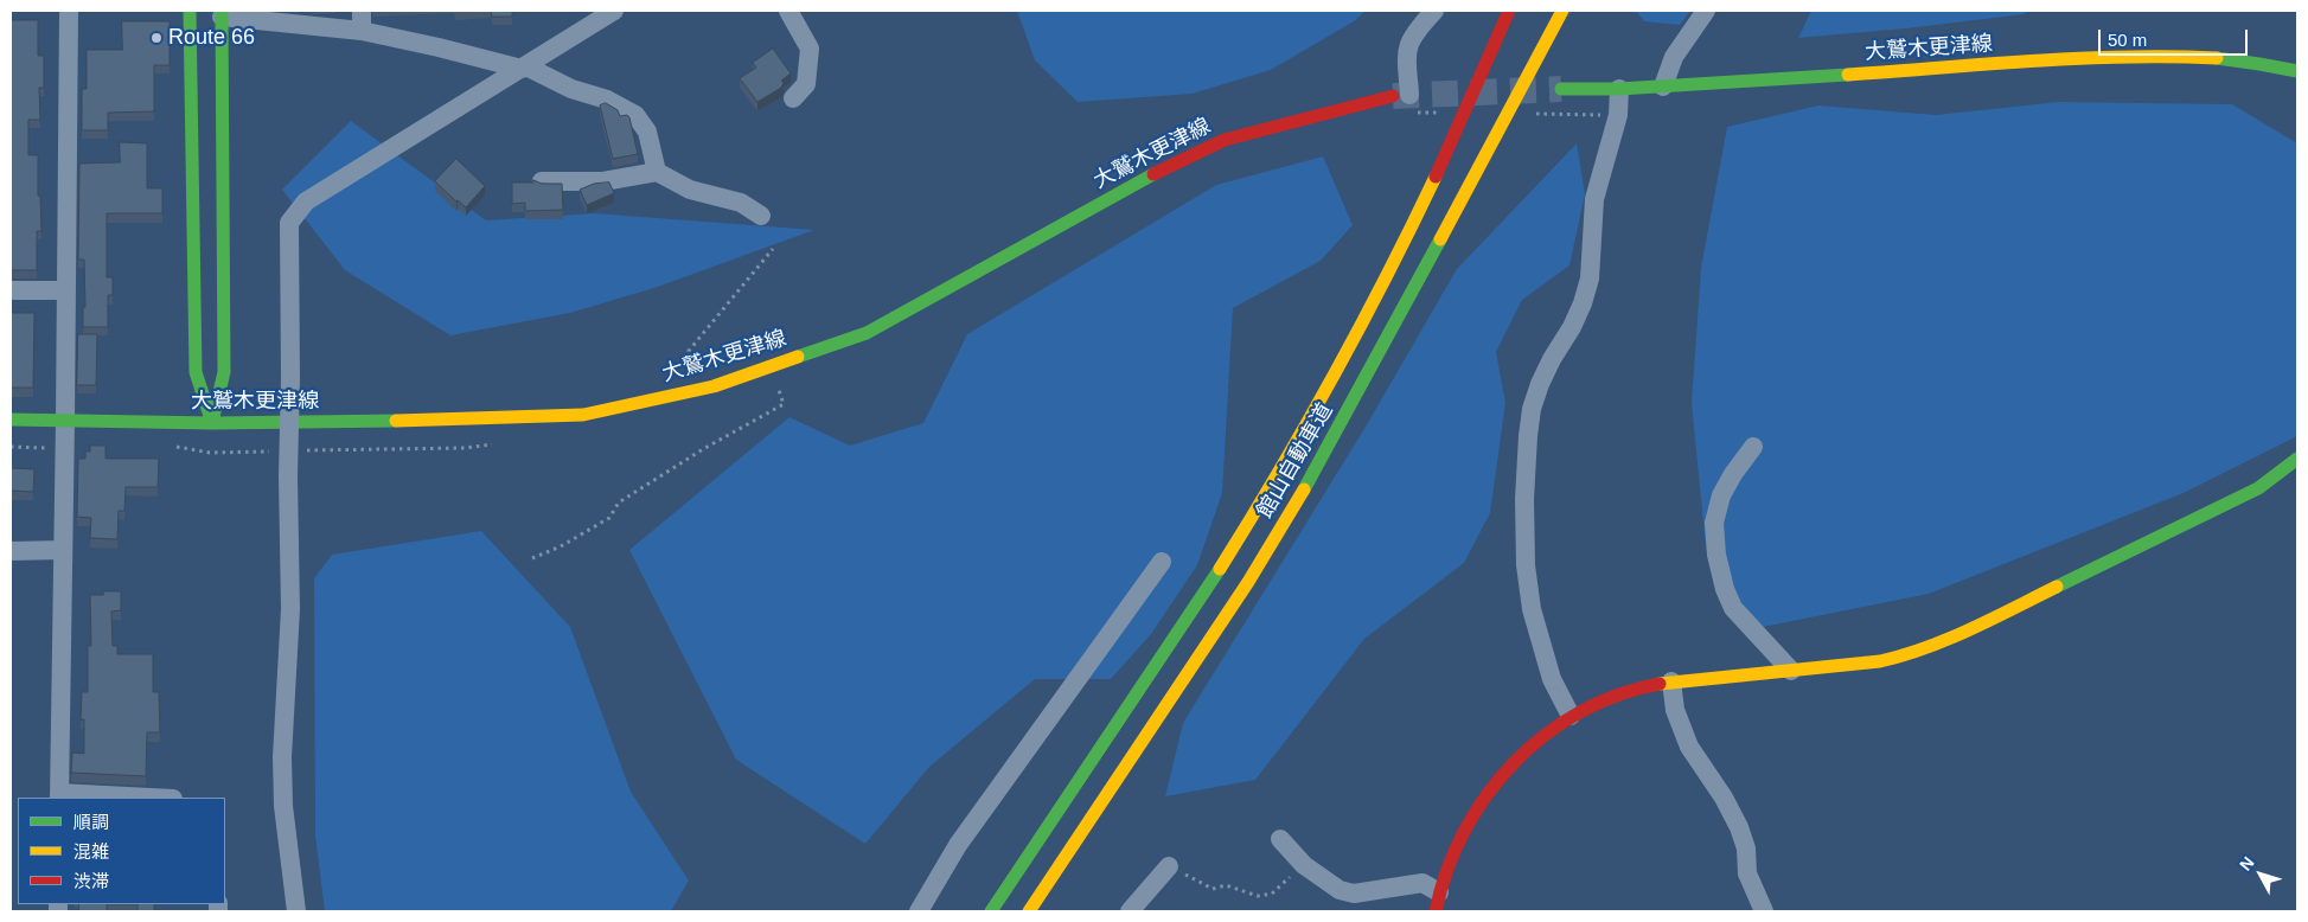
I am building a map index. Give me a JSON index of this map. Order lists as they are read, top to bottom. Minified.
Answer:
{"streets":{"main road":["大鷲木更津線","館山自動車道"]},"places":["Route 66"],"legend":["順調","混雑","渋滞"],"scale_bar":"50 m","north":"top left"}
